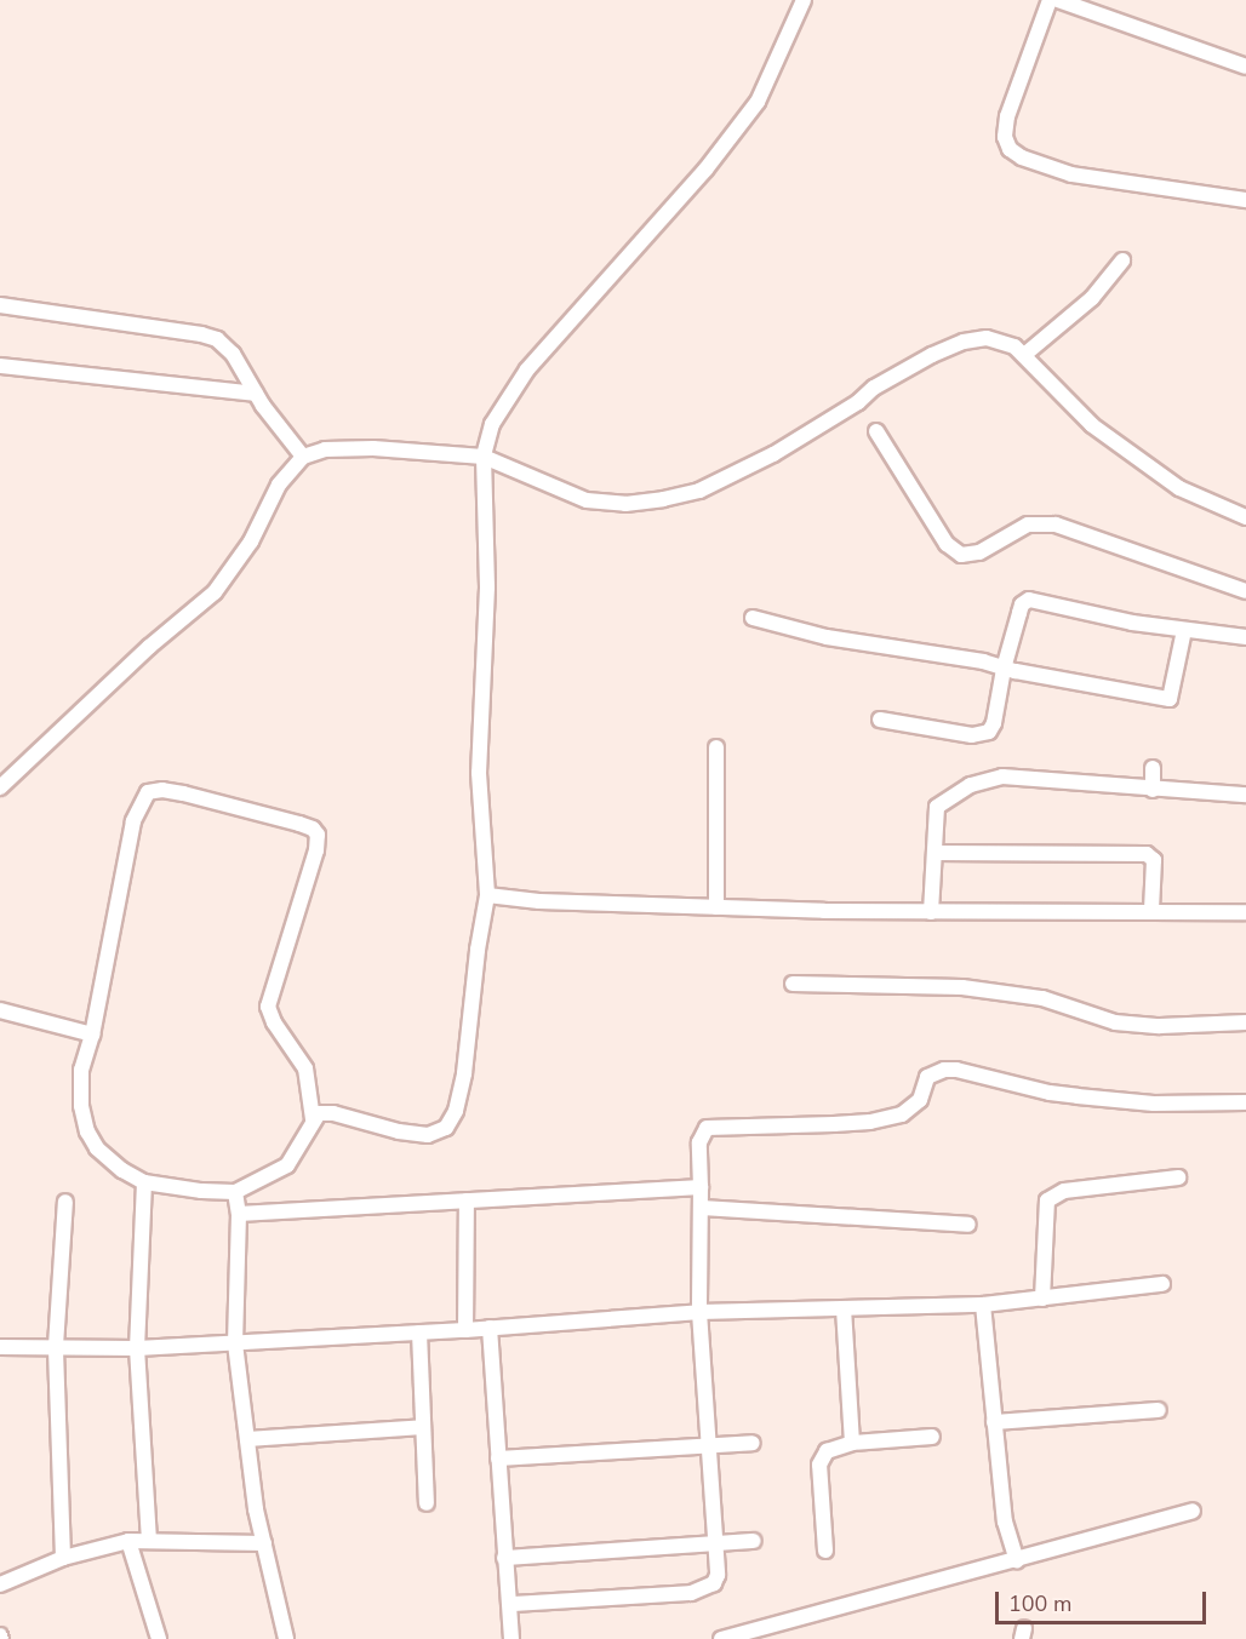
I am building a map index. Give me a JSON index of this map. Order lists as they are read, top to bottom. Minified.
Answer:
{"scale_bar":"100 m"}
